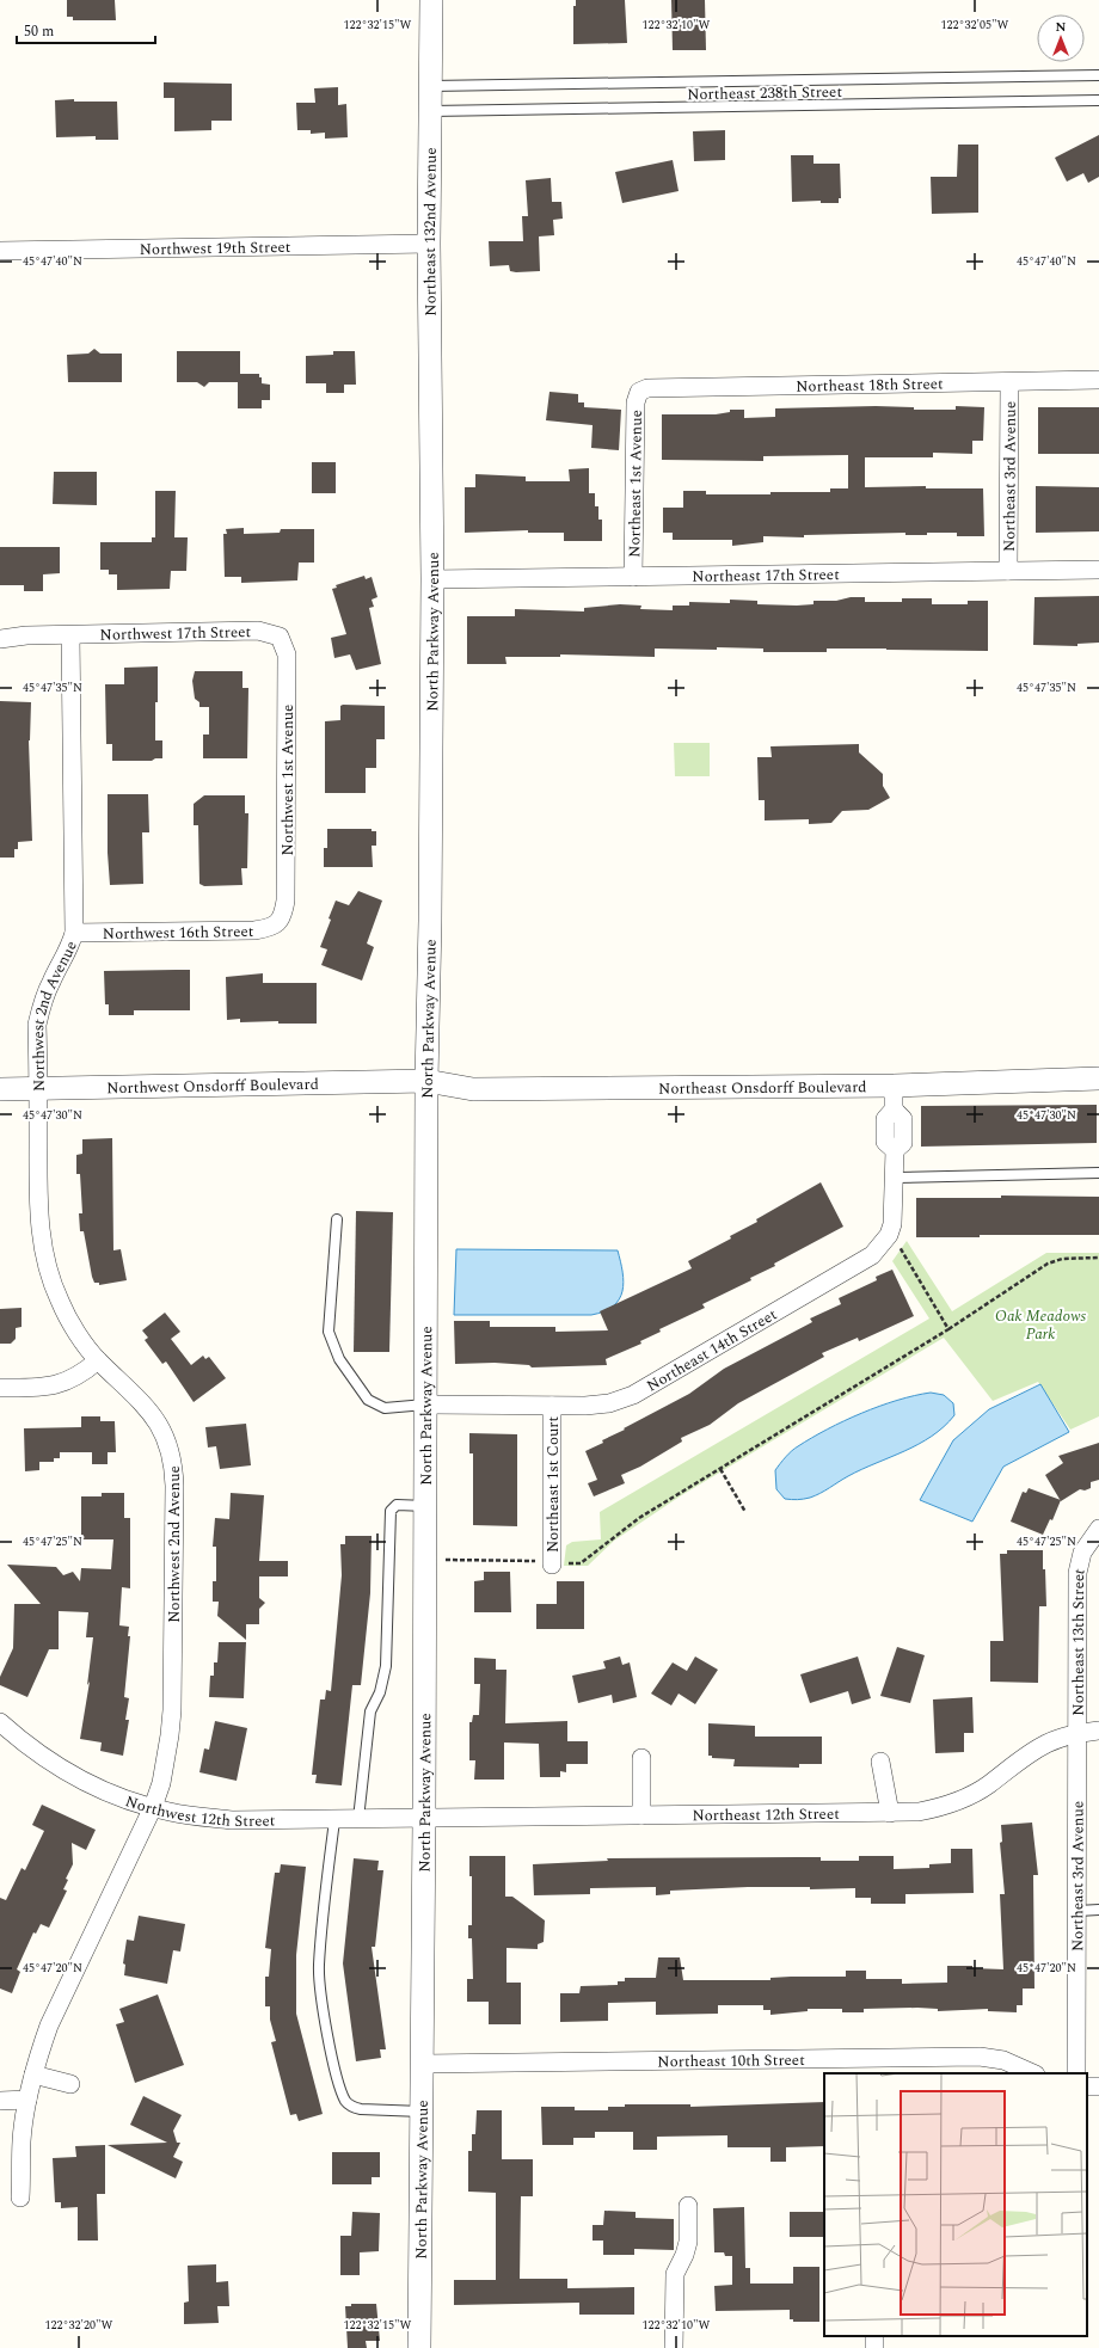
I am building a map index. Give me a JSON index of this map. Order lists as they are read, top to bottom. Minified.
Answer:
{"streets":{"street":["Northeast 132nd Avenue","Northwest 19th Street","Northeast 18th Street","Northeast 3rd Avenue","Northeast 1st Avenue","Northeast 17th Street","North Parkway Avenue","Northwest 17th Street","Northwest 1st Avenue","Northwest 16th Street","Northwest 2nd Avenue","Northwest Onsdorff Boulevard","Northeast Onsdorff Boulevard","Northeast 14th Street","Northeast 1st Court","Northeast 13th Street","Northwest 12th Street","Northeast 12th Street","Northeast 10th Street"],"lane":["Northeast 238th Street"]},"crossings":[["Northeast 238th Street","Northeast 132nd Avenue"],["Northeast 132nd Avenue","Northwest 19th Street"],["Northeast 132nd Avenue","North Parkway Avenue"],["Northeast 18th Street","Northeast 3rd Avenue"],["Northeast 18th Street","Northeast 1st Avenue"],["Northeast 3rd Avenue","Northeast 17th Street"],["Northeast 3rd Avenue","Northeast 13th Street"],["Northeast 3rd Avenue","Northeast 12th Street"],["Northeast 1st Avenue","Northeast 17th Street"],["Northeast 17th Street","North Parkway Avenue"],["North Parkway Avenue","Northwest Onsdorff Boulevard"],["North Parkway Avenue","Northeast Onsdorff Boulevard"],["North Parkway Avenue","Northeast 14th Street"],["North Parkway Avenue","Northwest 12th Street"],["North Parkway Avenue","Northeast 12th Street"],["North Parkway Avenue","Northeast 10th Street"],["Northwest 17th Street","Northwest 1st Avenue"],["Northwest 17th Street","Northwest 2nd Avenue"],["Northwest 1st Avenue","Northwest 16th Street"],["Northwest 16th Street","Northwest 2nd Avenue"],["Northwest 2nd Avenue","Northwest Onsdorff Boulevard"],["Northwest 2nd Avenue","Northwest 12th Street"],["Northwest Onsdorff Boulevard","Northeast Onsdorff Boulevard"],["Northeast Onsdorff Boulevard","Northeast 14th Street"],["Northeast 14th Street","Northeast 1st Court"],["Northeast 13th Street","Northeast 12th Street"],["Northwest 12th Street","Northeast 12th Street"]],"parks":["Oak Meadows Park"],"scale_bar":"50 m","north":"top","coordinates":["122°32'15\"W","122°32'10\"W","122°32'05\"W","45°47'40\"N","45°47'35\"N","45°47'30\"N","45°47'25\"N","45°47'20\"N","122°32'20\"W"]}
